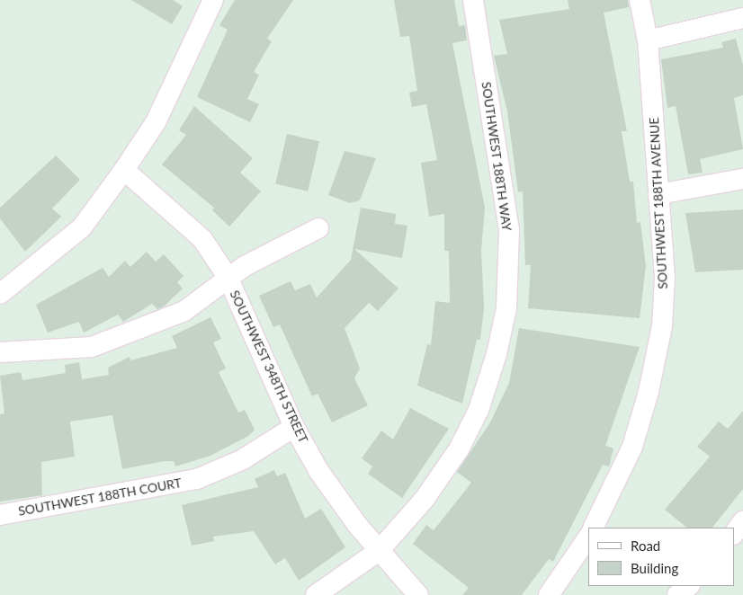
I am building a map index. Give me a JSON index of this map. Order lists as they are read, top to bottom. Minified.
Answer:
{"streets":{"street":["SOUTHWEST 188TH WAY","SOUTHWEST 188TH AVENUE","SOUTHWEST 348TH STREET","SOUTHWEST 188TH COURT"]},"crossings":[["SOUTHWEST 188TH WAY","SOUTHWEST 348TH STREET"],["SOUTHWEST 348TH STREET","SOUTHWEST 188TH COURT"]],"legend":["Road","Building"]}
